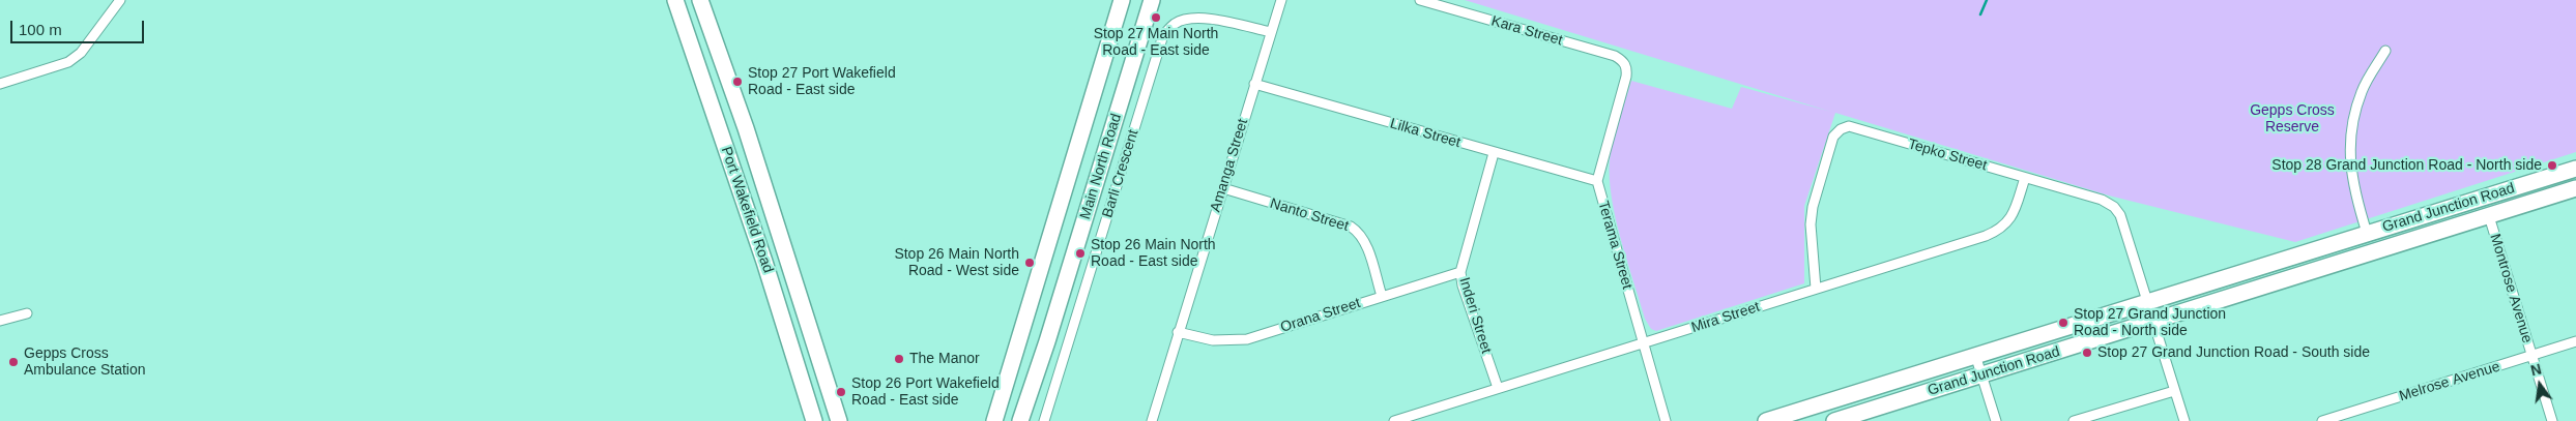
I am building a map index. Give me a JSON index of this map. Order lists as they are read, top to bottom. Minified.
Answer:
{"streets":{"highway":["Main North Road","Grand Junction Road","Port Wakefield Road"],"street":["Kara Street","Lilka Street","Tepko Street","Amanga Street","Barli Crescent","Nanto Street","Terama Street","Montrose Avenue","Orana Street","Inderi Street","Mira Street","Melrose Avenue"]},"crossings":[["Kara Street","Terama Street"],["Lilka Street","Amanga Street"],["Lilka Street","Terama Street"],["Lilka Street","Inderi Street"],["Tepko Street","Grand Junction Road"],["Tepko Street","Mira Street"],["Amanga Street","Barli Crescent"],["Amanga Street","Nanto Street"],["Amanga Street","Orana Street"],["Grand Junction Road","Montrose Avenue"],["Nanto Street","Orana Street"],["Terama Street","Mira Street"],["Montrose Avenue","Melrose Avenue"],["Orana Street","Inderi Street"],["Inderi Street","Mira Street"]],"parks":["Gepps Cross Reserve"],"places":["Stop 27 Main North Road - East side","Stop 27 Port Wakefield Road - East side","Stop 28 Grand Junction Road - North side","Stop 26 Main North Road - East side","Stop 26 Main North Road - West side","Stop 27 Grand Junction Road - North side","Stop 27 Grand Junction Road - South side","The Manor","Gepps Cross Ambulance Station","Stop 26 Port Wakefield Road - East side"],"scale_bar":"100 m","north":"top"}
